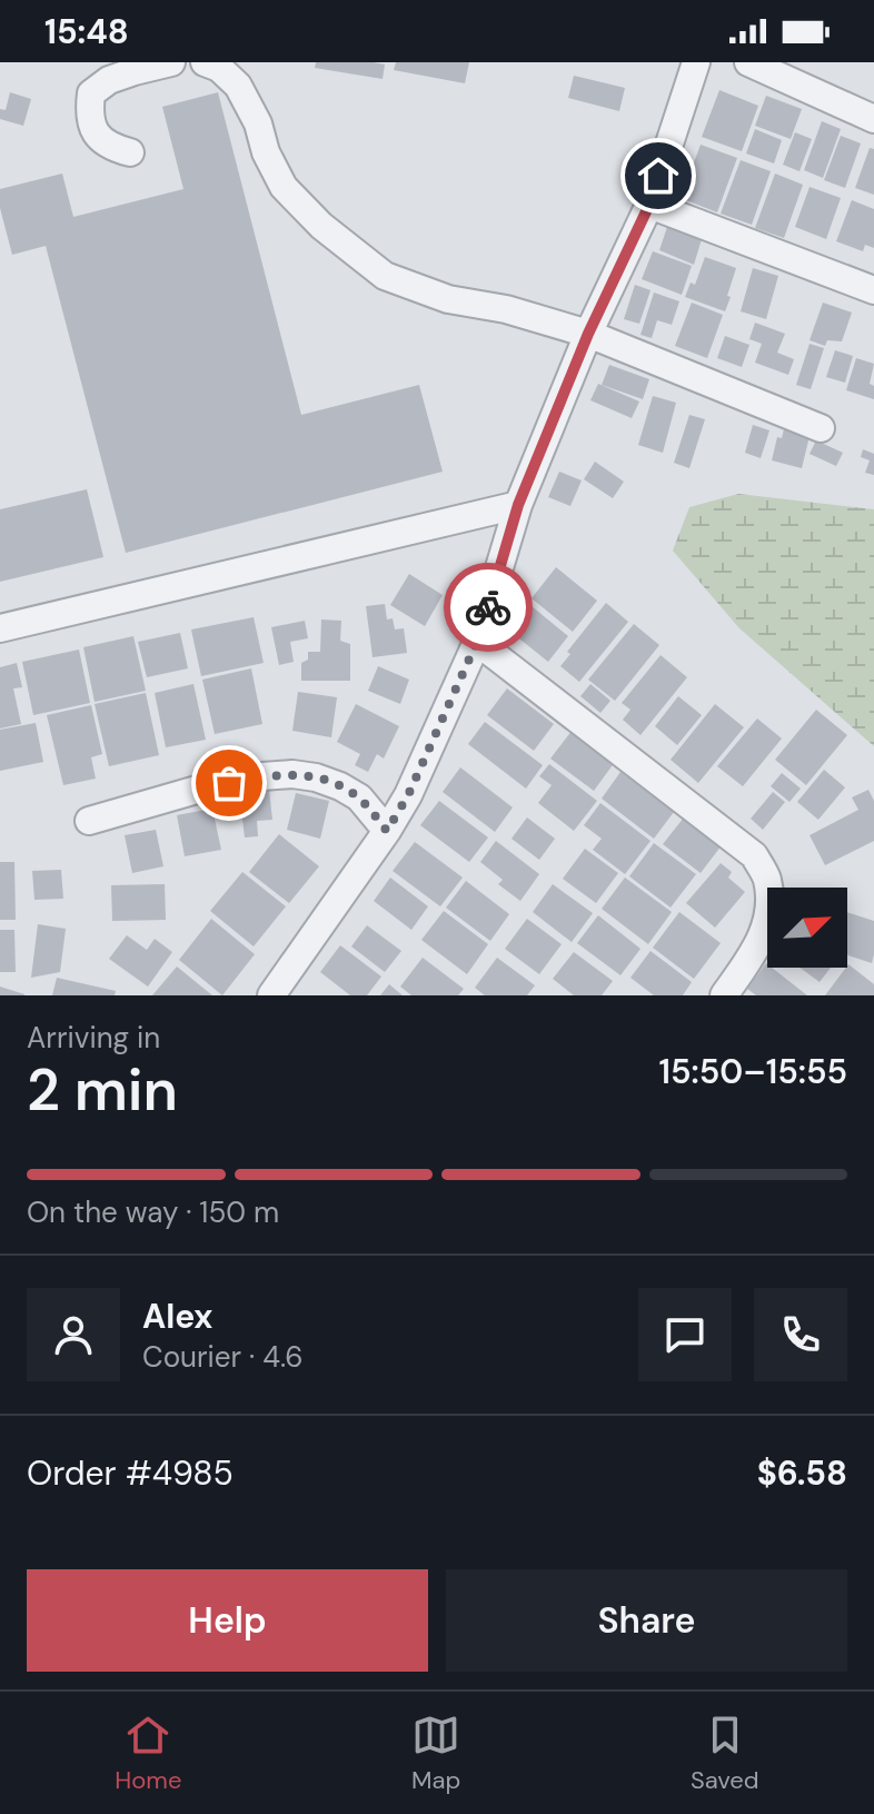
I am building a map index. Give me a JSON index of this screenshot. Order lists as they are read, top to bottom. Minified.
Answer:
{"north":"top right","page":{"status":"15:48","heading":["2 min","Arriving in","15:50–15:55"],"panel":["Alex","Courier · 4.6","Order #4985","$6.58"],"bar":"On the way · 150 m","buttons":["Help","Share"],"tabs":["Home","Map","Saved"]}}
